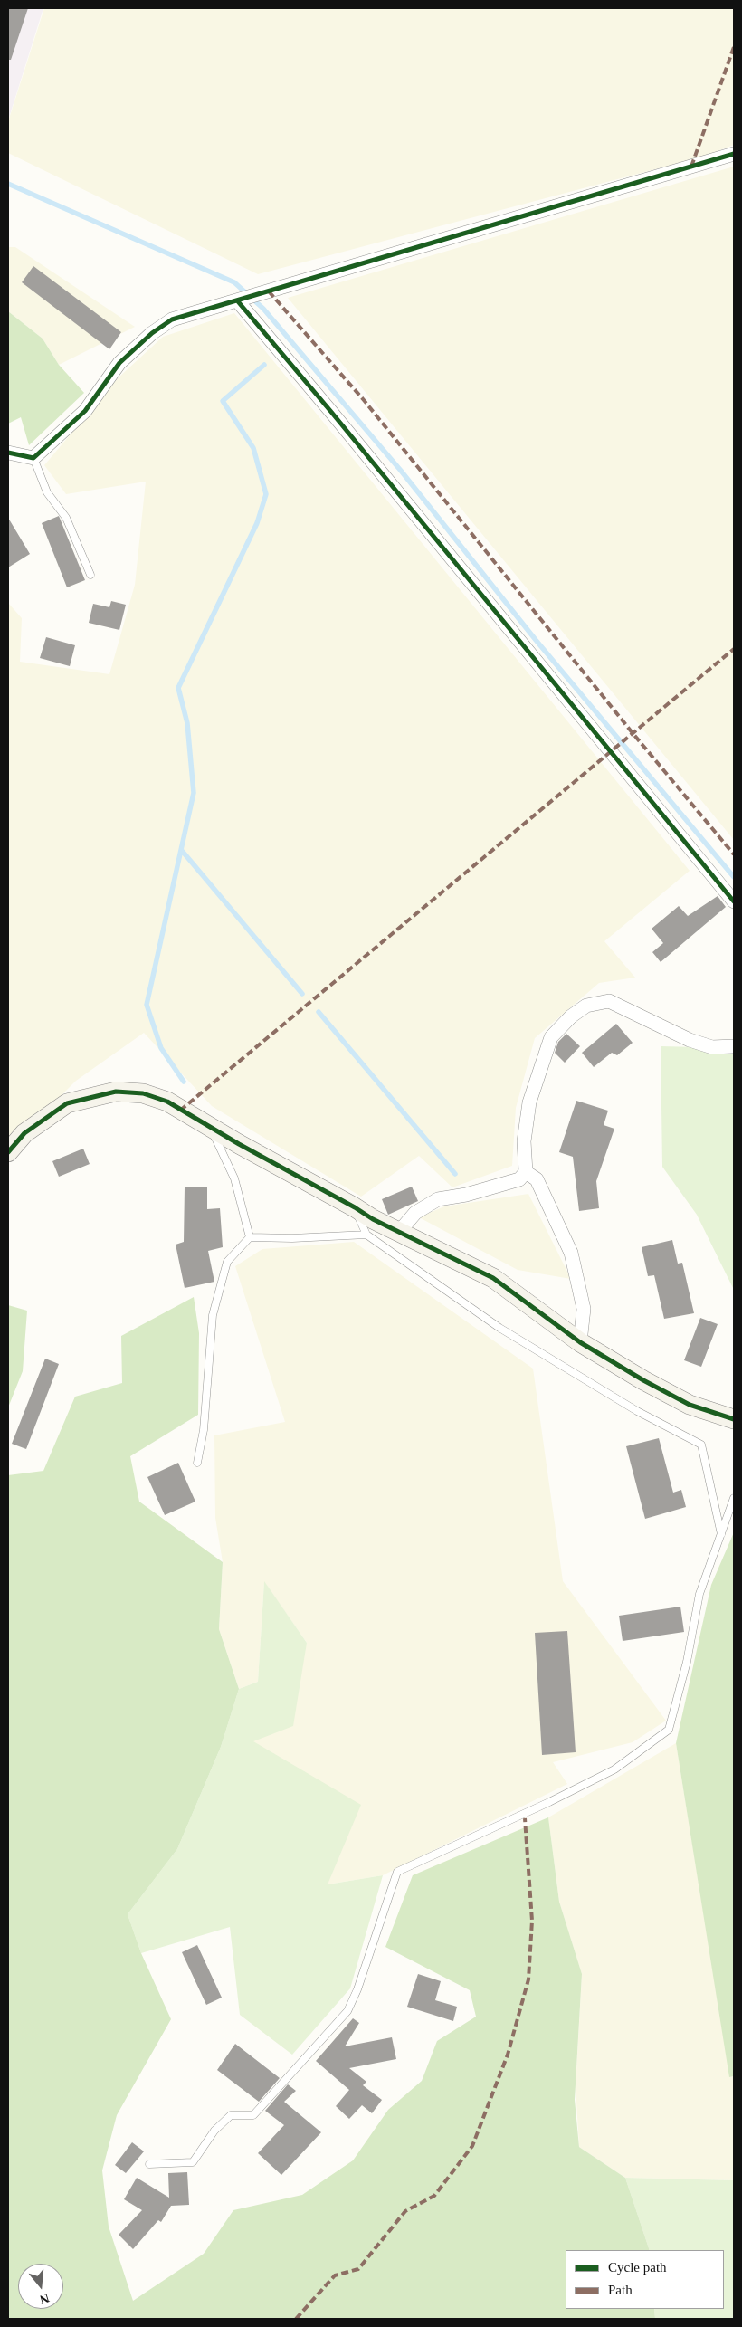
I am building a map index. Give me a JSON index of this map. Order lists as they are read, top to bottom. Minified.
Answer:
{"legend":["Cycle path","Path"],"north":"bottom"}
